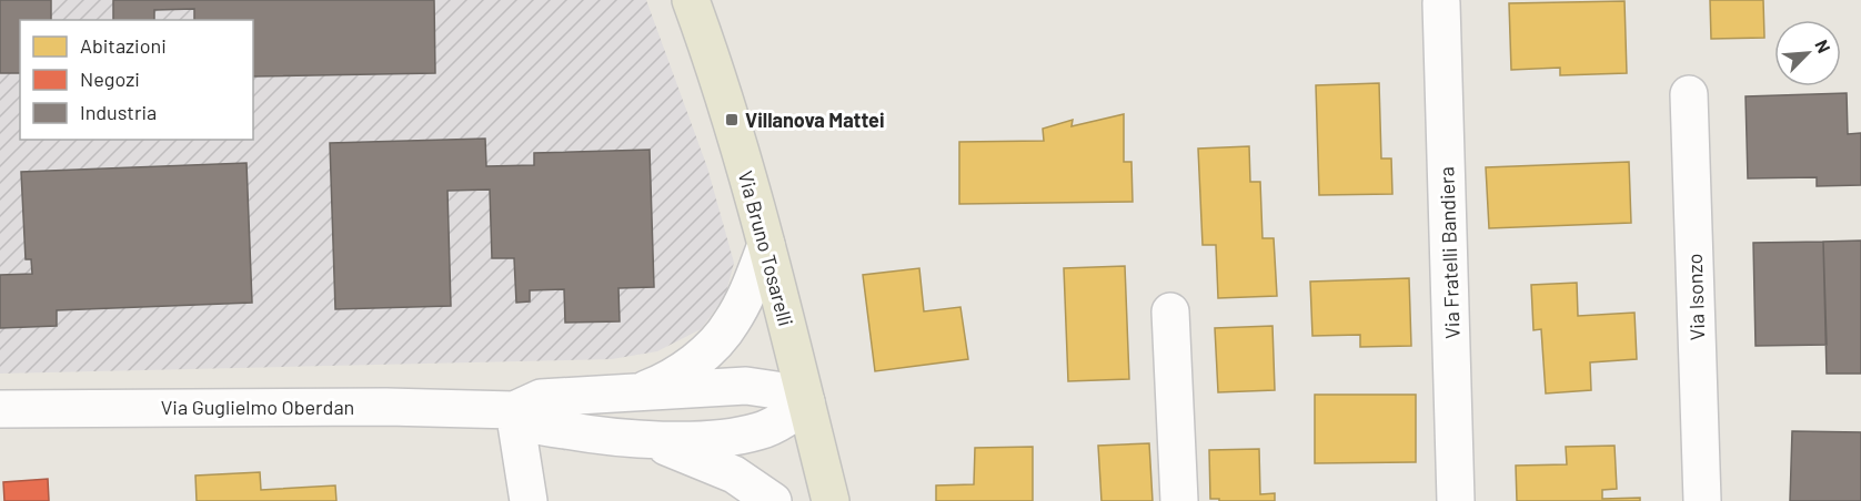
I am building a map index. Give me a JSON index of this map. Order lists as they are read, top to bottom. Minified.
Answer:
{"streets":{"main road":["Via Bruno Tosarelli"],"street":["Via Fratelli Bandiera","Via Isonzo","Via Guglielmo Oberdan"]},"crossings":[["Via Bruno Tosarelli","Via Guglielmo Oberdan"]],"places":{"transit":["Villanova Mattei"]},"legend":["Abitazioni","Negozi","Industria"],"north":"top right"}
